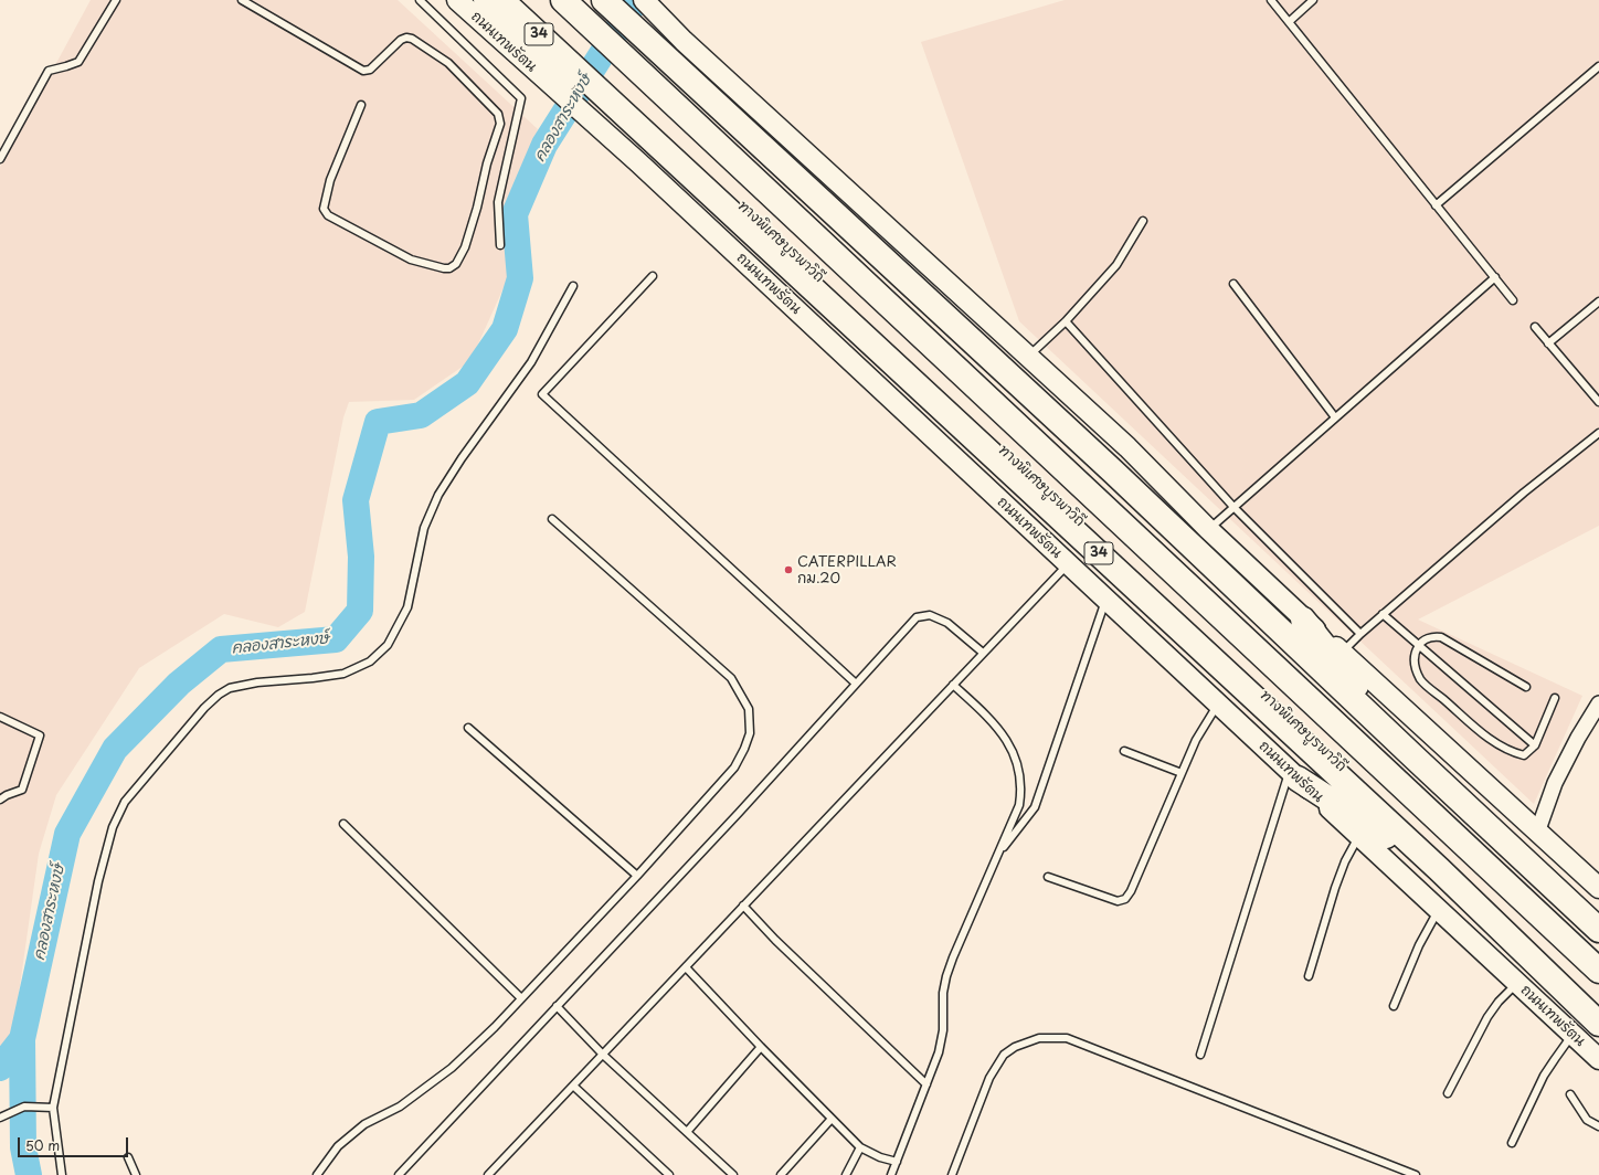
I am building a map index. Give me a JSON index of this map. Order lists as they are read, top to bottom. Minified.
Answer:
{"streets":{"highway":["34","ถนนเทพรัตน","ทางพิเศษบูรพาวิถี"]},"water":["คลองสาระหงษ์"],"places":["CATERPILLAR กม.20"],"scale_bar":"50 m"}
